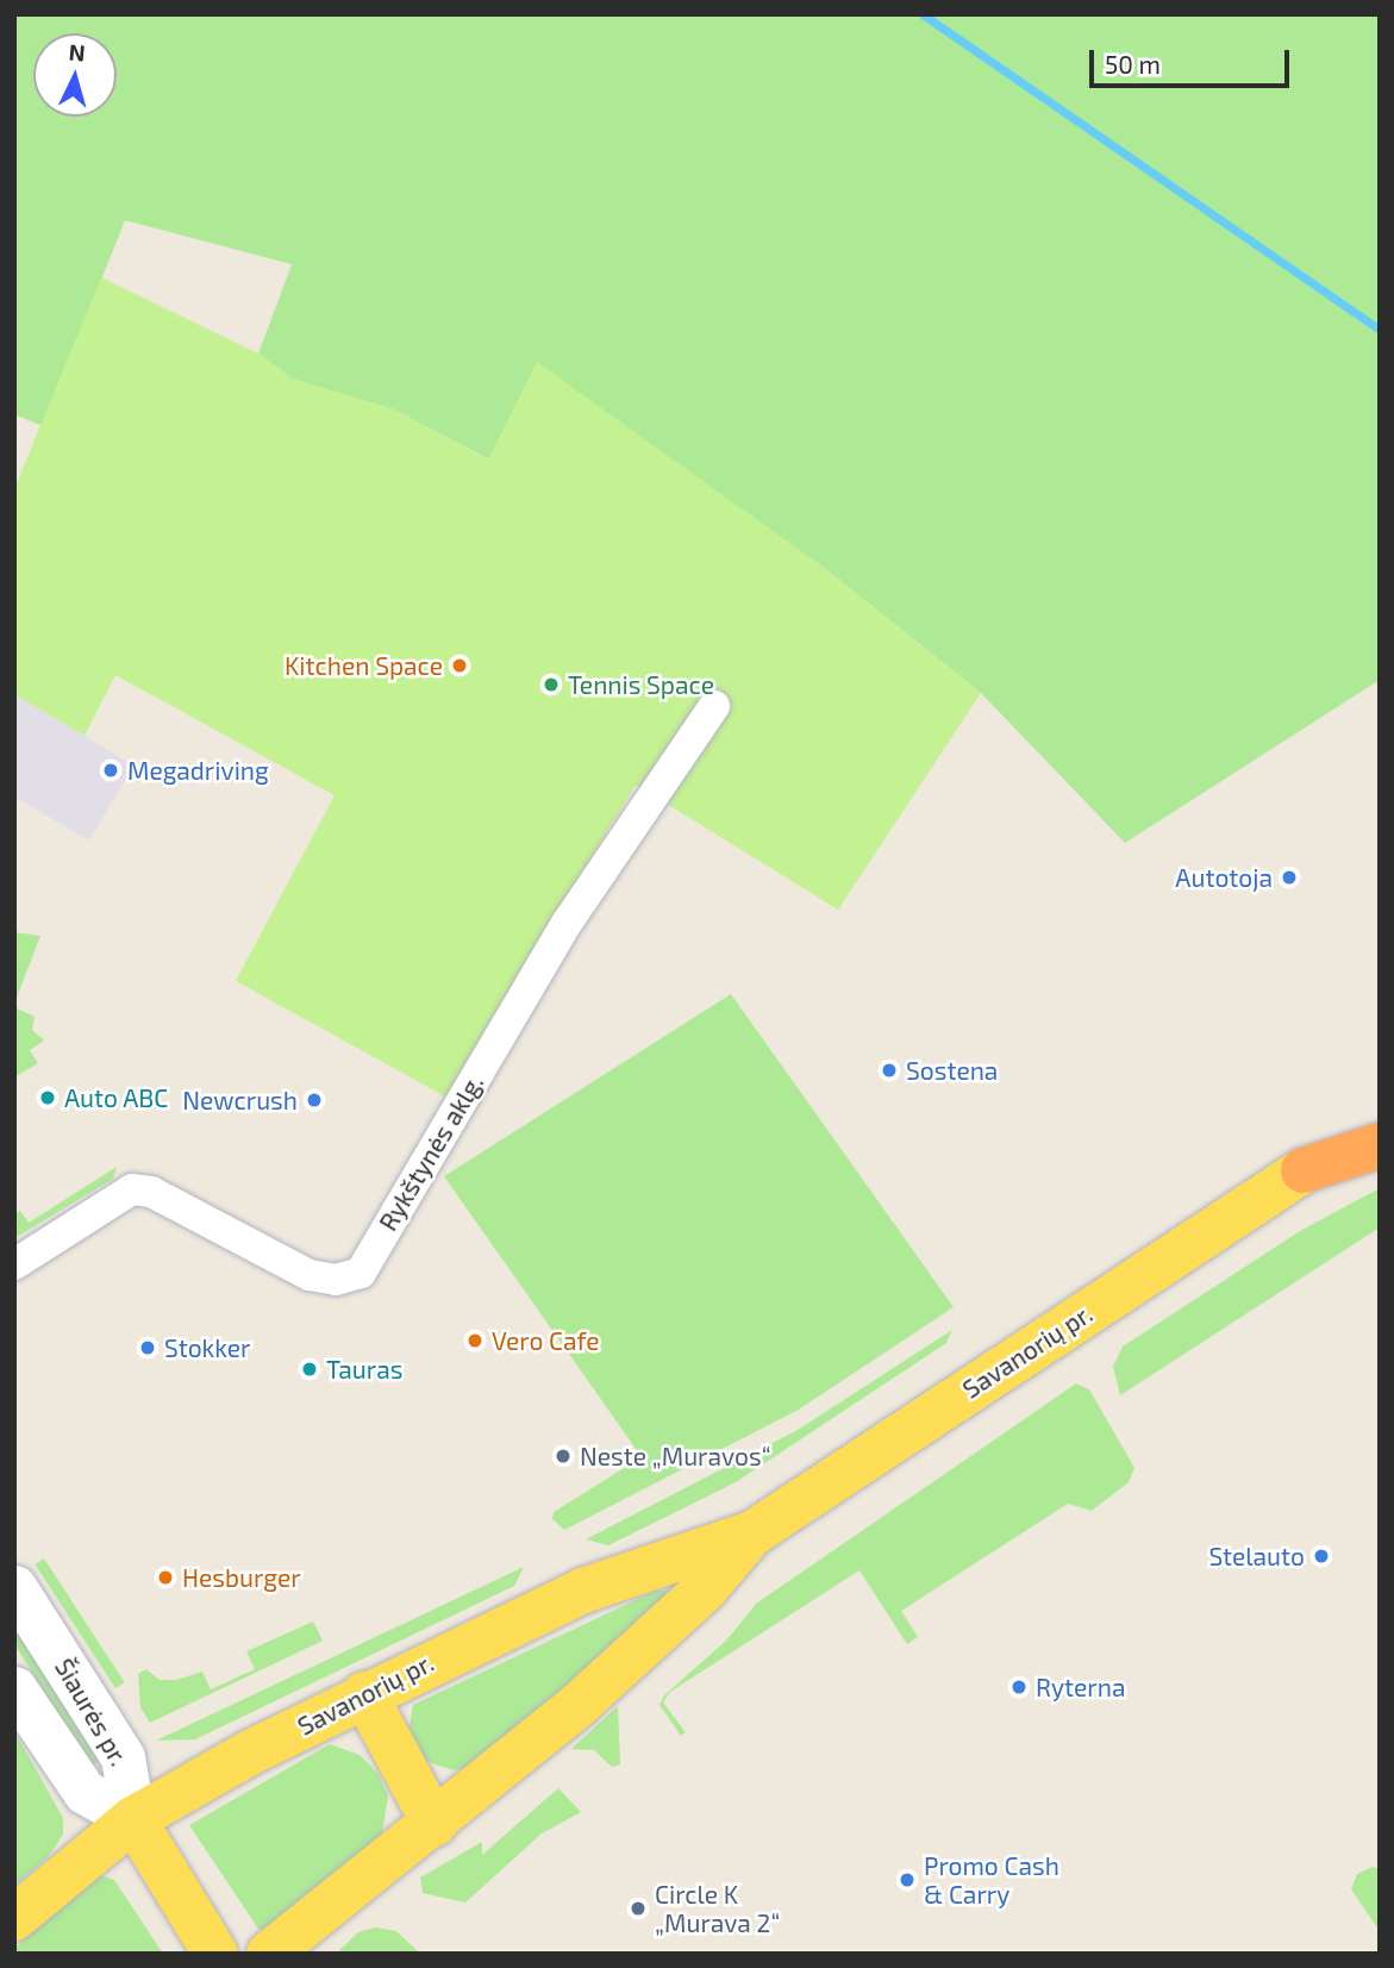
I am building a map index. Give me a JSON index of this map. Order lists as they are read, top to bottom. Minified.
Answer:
{"streets":{"main road":["Savanorių pr.","Šiaurės pr."],"street":["Rykštynės aklg."]},"crossings":[["Savanorių pr.","Šiaurės pr."]],"places":["Kitchen Space","Tennis Space","Megadriving","Autotoja","Sostena","Auto ABC","Newcrush","Vero Cafe","Stokker","Tauras","Neste „Muravos“","Stelauto","Hesburger","Ryterna","Promo Cash & Carry","Circle K „Murava 2“"],"scale_bar":"50 m","north":"top"}
